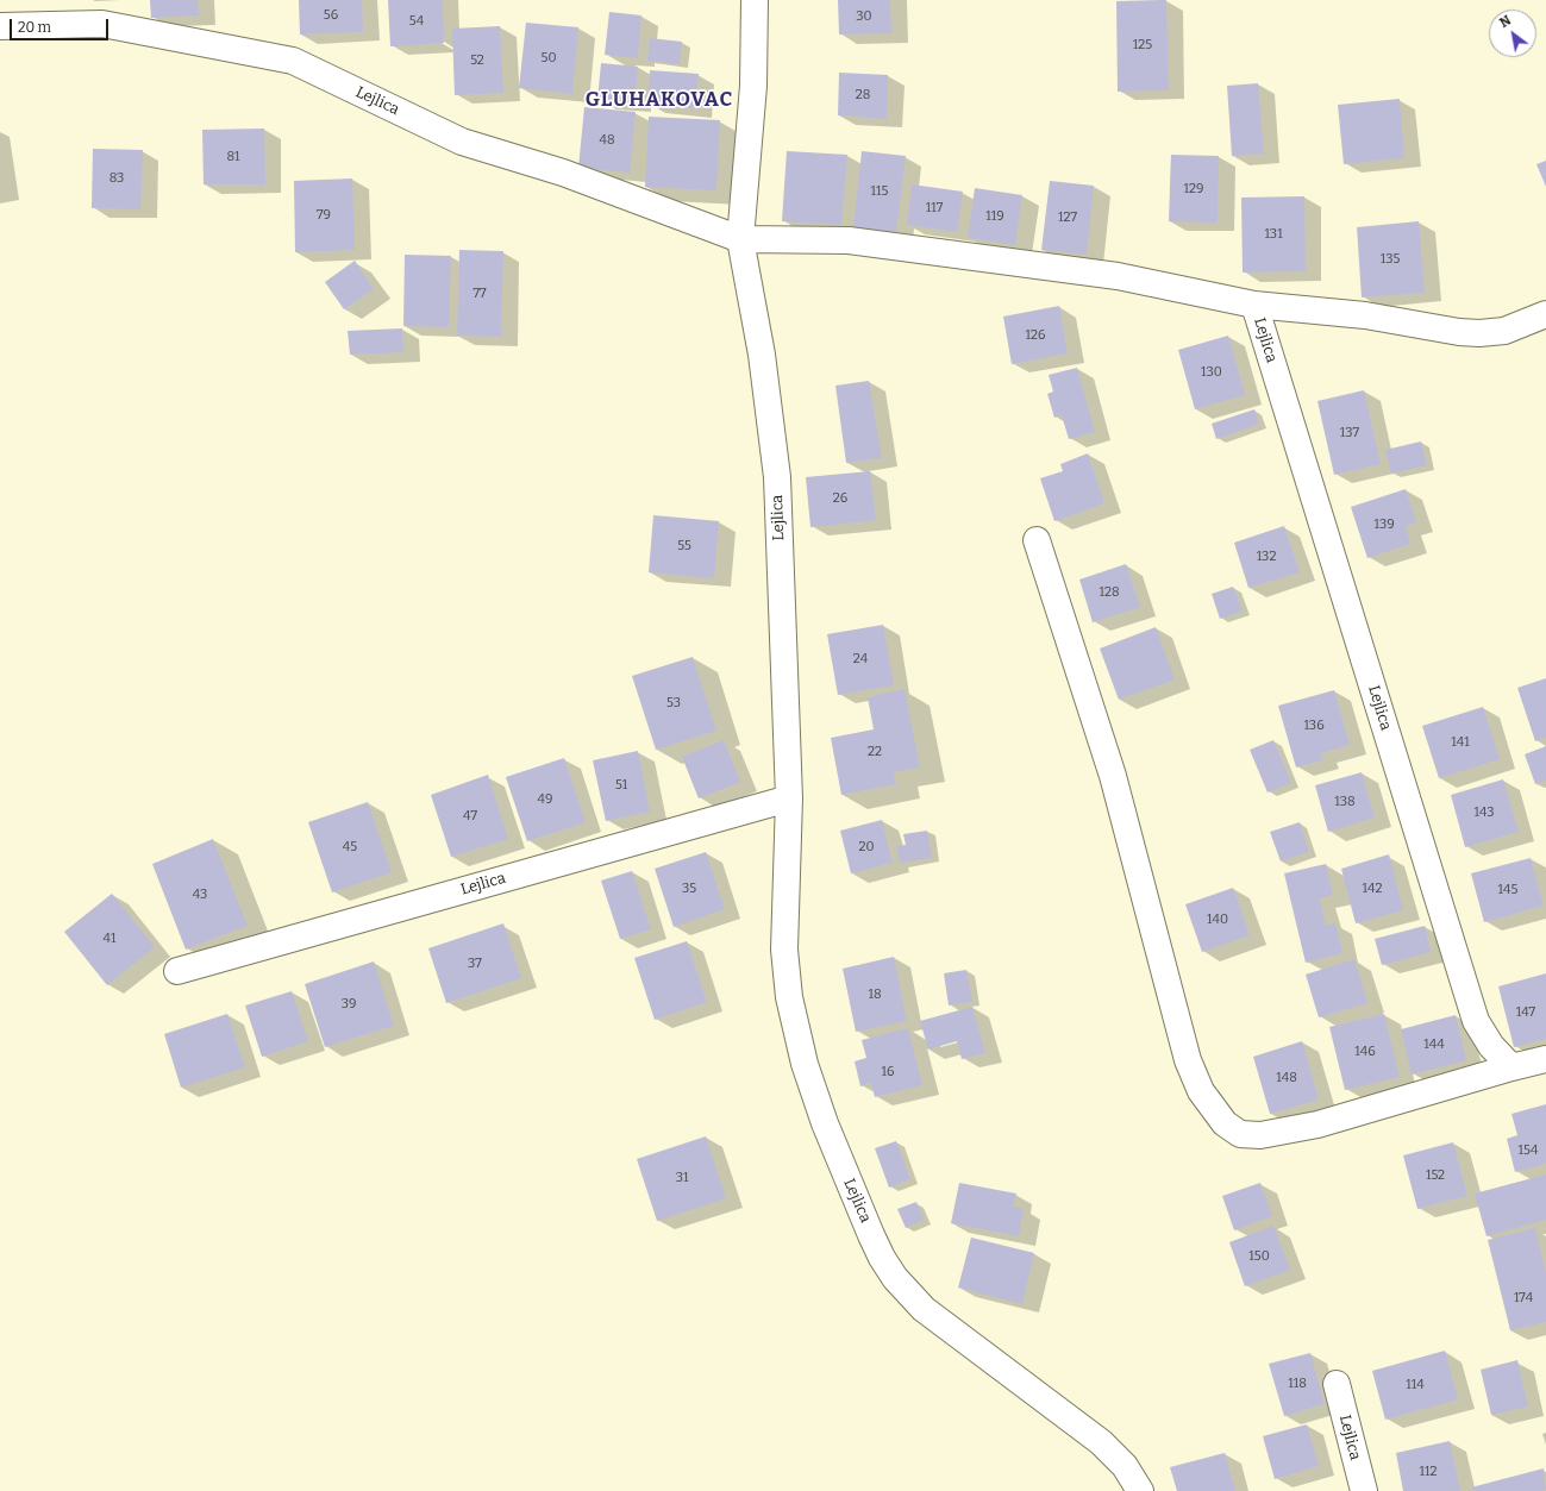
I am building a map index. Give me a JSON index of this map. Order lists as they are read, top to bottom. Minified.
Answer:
{"streets":{"street":["Lejlica"]},"districts":["GLUHAKOVAC"],"house_numbers":["56","30","54","125","50","52","28","48","81","83","129","115","117","79","119","127","131","135","77","126","130","137","26","139","55","132","128","24","53","136","141","22","51","49","138","143","47","45","20","35","142","145","43","140","41","37","18","39","147","144","146","16","148","154","152","31","150","174","118","114","112"],"scale_bar":"20 m","north":"top left"}
